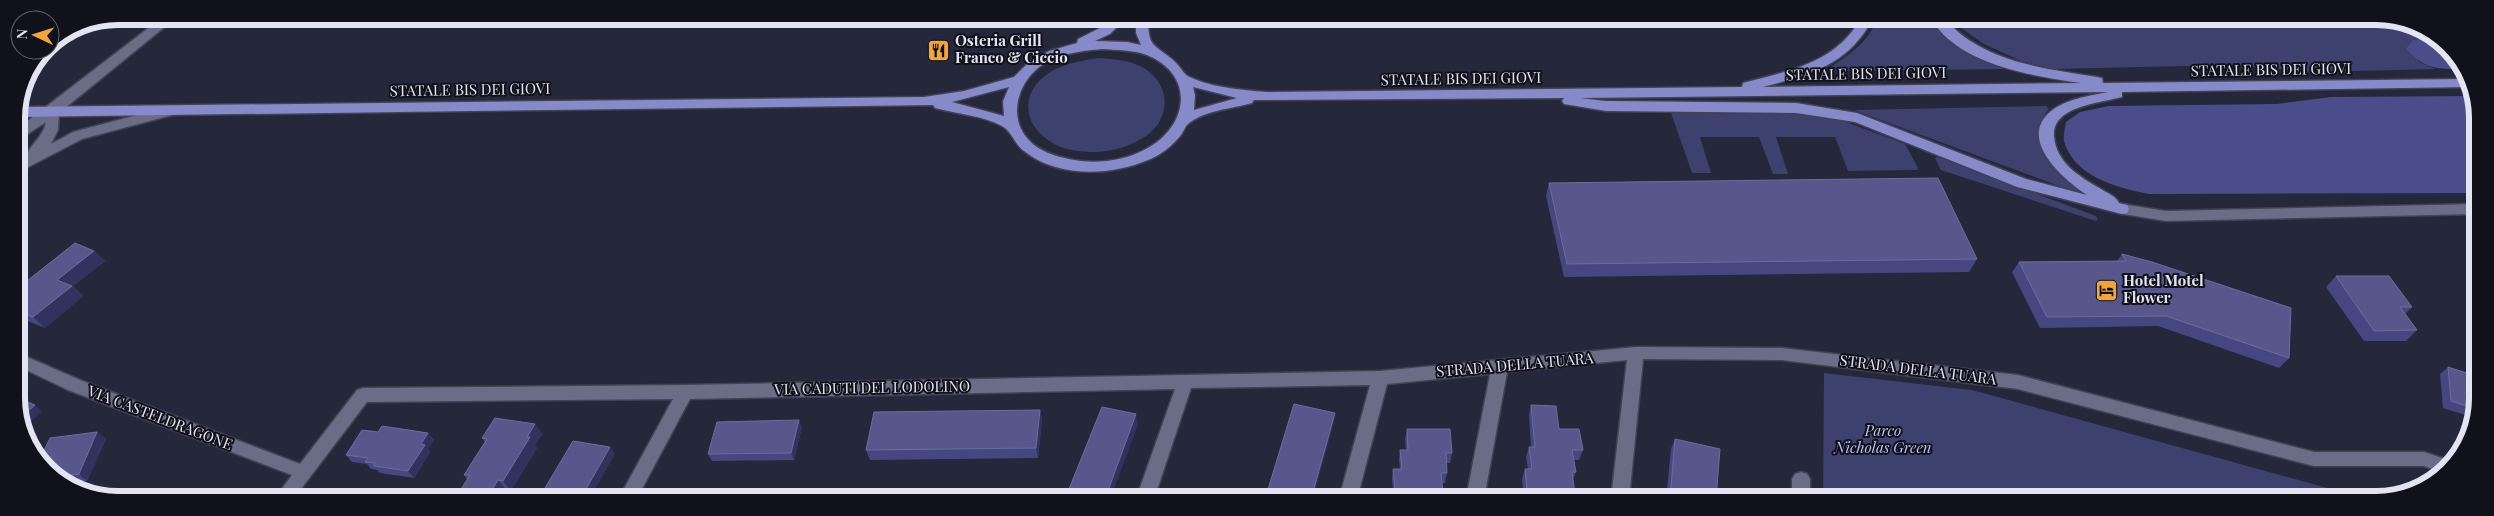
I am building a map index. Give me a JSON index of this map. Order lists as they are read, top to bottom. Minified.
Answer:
{"streets":{"main road":["STATALE BIS DEI GIOVI"],"street":["STRADA DELLA TUARA","VIA CADUTI DEL LODOLINO","VIA CASTELDRAGONE"]},"crossings":[["STRADA DELLA TUARA","VIA CADUTI DEL LODOLINO"],["VIA CADUTI DEL LODOLINO","VIA CASTELDRAGONE"]],"parks":["Parco Nicholas Green"],"places":{"restaurant":["Osteria Grill Franco & Ciccio"],"hotel":["Hotel Motel Flower"]},"north":"left"}
